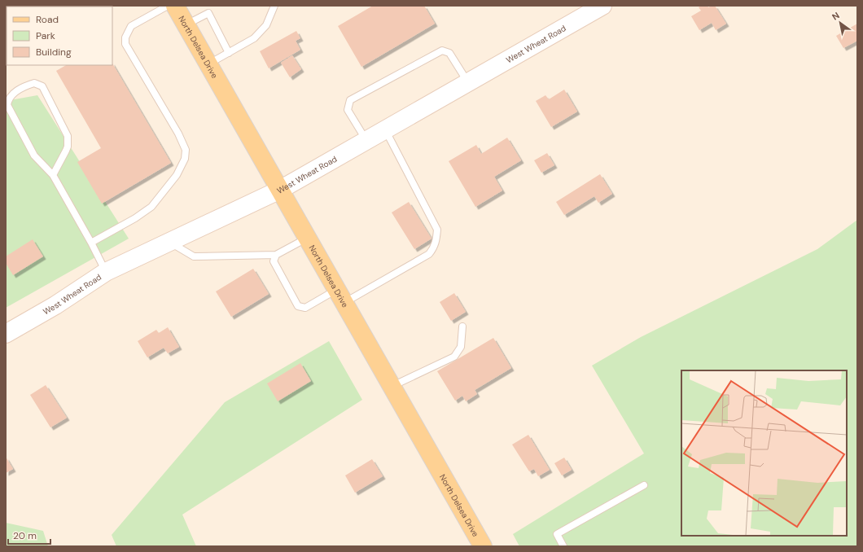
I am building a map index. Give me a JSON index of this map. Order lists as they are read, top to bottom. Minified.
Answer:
{"streets":{"main road":["North Delsea Drive"],"street":["West Wheat Road"]},"crossings":[["West Wheat Road","North Delsea Drive"]],"legend":["Road","Park","Building"],"scale_bar":"20 m","north":"top left"}
